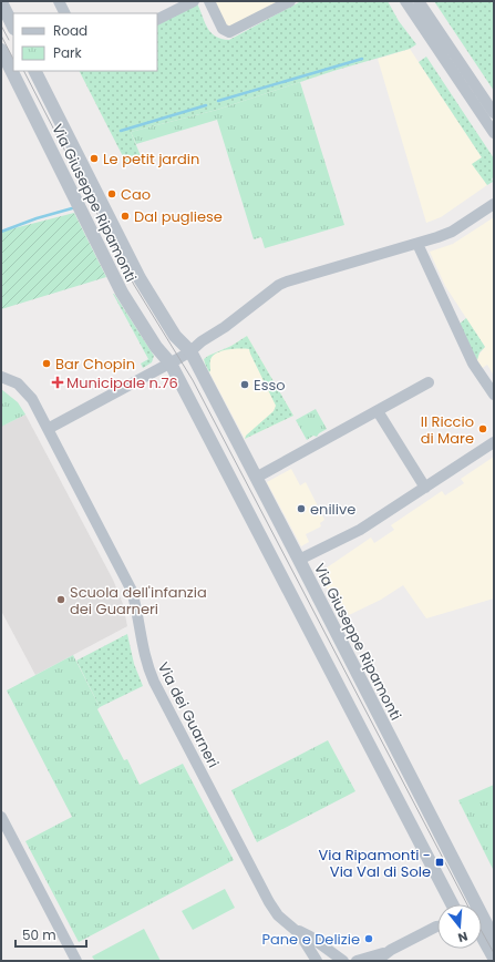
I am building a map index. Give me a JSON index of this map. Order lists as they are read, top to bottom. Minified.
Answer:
{"streets":{"street":["Via Giuseppe Ripamonti","Via dei Guarneri"]},"places":{"other":["Le petit jardin","Cao","Dal pugliese","Bar Chopin","Esso","Il Riccio di Mare","enilive","Scuola dell'infanzia dei Guarneri","Pane e Delizie"],"health":["Municipale n.76"],"transit":["Via Ripamonti - Via Val di Sole"]},"legend":["Road","Park"],"scale_bar":"50 m","north":"bottom"}
